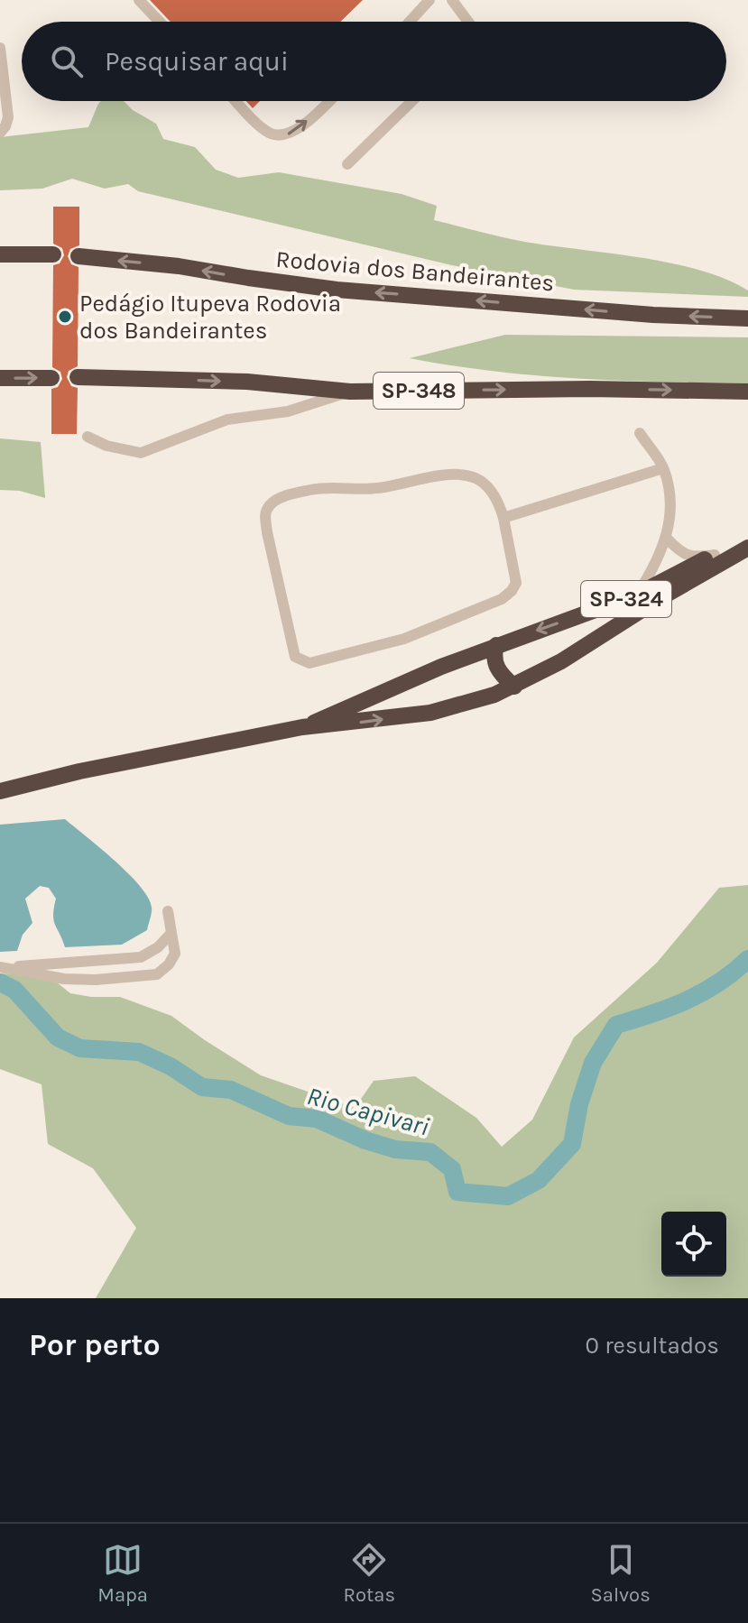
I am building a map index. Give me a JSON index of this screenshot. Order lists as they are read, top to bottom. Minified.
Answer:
{"streets":{"highway":["Rodovia dos Bandeirantes","SP-348","SP-324"]},"water":["Rio Capivari"],"places":["Pedágio Itupeva Rodovia dos Bandeirantes"],"page":{"search":"Pesquisar aqui","heading":["Por perto","0 resultados"],"nav":["Mapa","Rotas","Salvos"]}}
